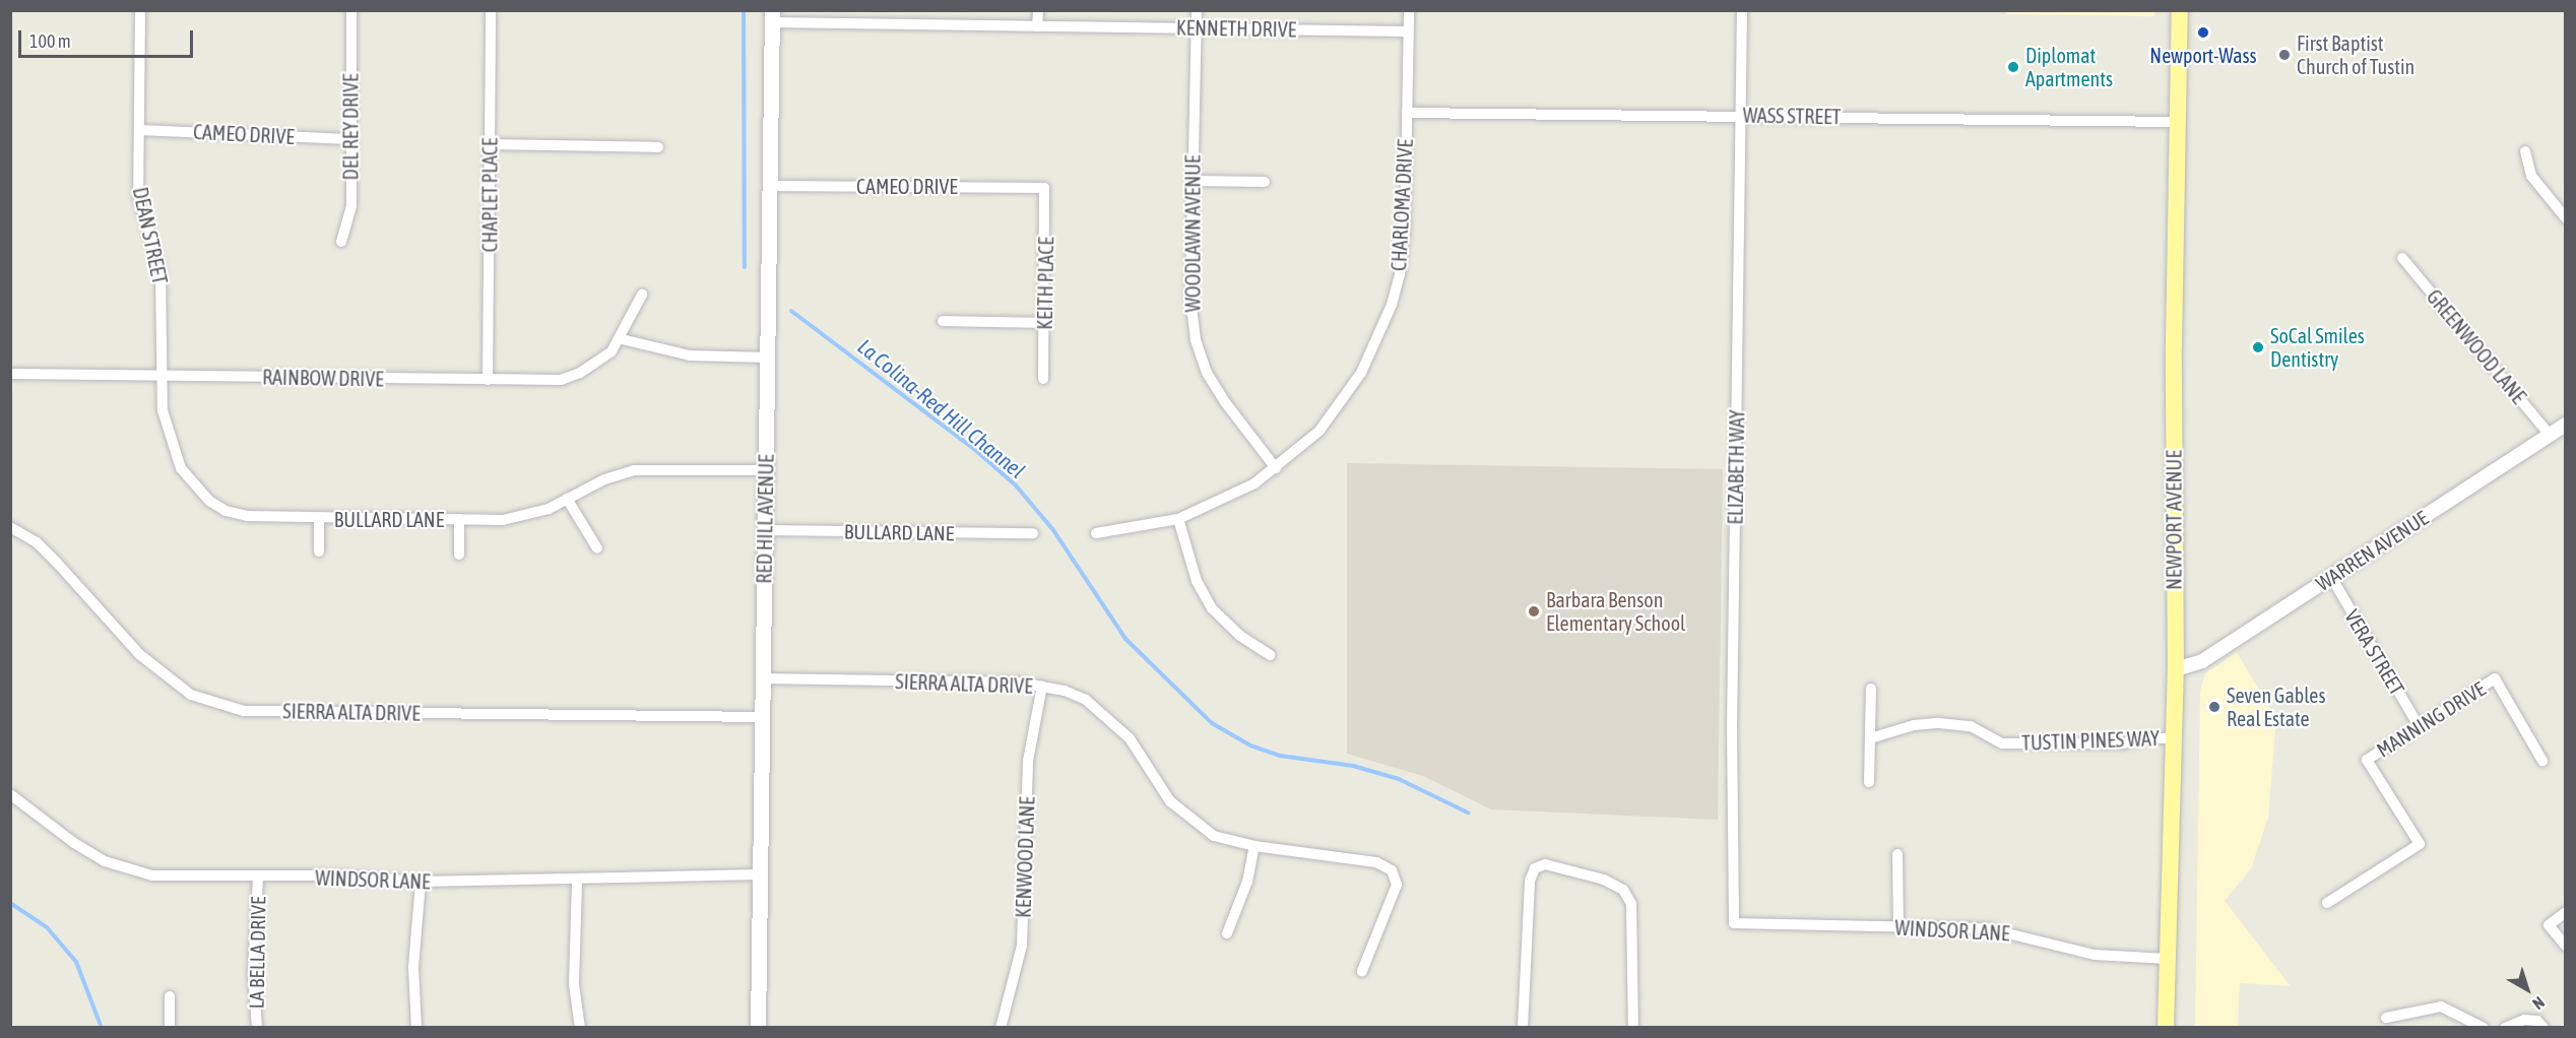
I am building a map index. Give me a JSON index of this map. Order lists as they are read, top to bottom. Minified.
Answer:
{"streets":{"main road":["RED HILL AVENUE","NEWPORT AVENUE"],"street":["KENNETH DRIVE","WASS STREET","DEL REY DRIVE","CAMEO DRIVE","CHAPLET PLACE","CHARLOMA DRIVE","WOODLAWN AVENUE","DEAN STREET","KEITH PLACE","GREENWOOD LANE","RAINBOW DRIVE","ELIZABETH WAY","BULLARD LANE","WARREN AVENUE","VERA STREET","SIERRA ALTA DRIVE","MANNING DRIVE","TUSTIN PINES WAY","KENWOOD LANE","WINDSOR LANE","LA BELLA DRIVE"]},"crossings":[["KENNETH DRIVE","CHARLOMA DRIVE"],["KENNETH DRIVE","WOODLAWN AVENUE"],["KENNETH DRIVE","RED HILL AVENUE"],["WASS STREET","CHARLOMA DRIVE"],["WASS STREET","ELIZABETH WAY"],["WASS STREET","NEWPORT AVENUE"],["DEL REY DRIVE","CAMEO DRIVE"],["CAMEO DRIVE","DEAN STREET"],["CAMEO DRIVE","KEITH PLACE"],["CAMEO DRIVE","RED HILL AVENUE"],["CHAPLET PLACE","RAINBOW DRIVE"],["CHARLOMA DRIVE","WOODLAWN AVENUE"],["DEAN STREET","RAINBOW DRIVE"],["DEAN STREET","BULLARD LANE"],["GREENWOOD LANE","WARREN AVENUE"],["ELIZABETH WAY","WINDSOR LANE"],["BULLARD LANE","RED HILL AVENUE"],["RED HILL AVENUE","SIERRA ALTA DRIVE"],["RED HILL AVENUE","WINDSOR LANE"],["NEWPORT AVENUE","WARREN AVENUE"],["NEWPORT AVENUE","TUSTIN PINES WAY"],["NEWPORT AVENUE","WINDSOR LANE"],["WARREN AVENUE","VERA STREET"],["VERA STREET","MANNING DRIVE"],["SIERRA ALTA DRIVE","KENWOOD LANE"],["WINDSOR LANE","LA BELLA DRIVE"]],"water":["La Colina-Red Hill Channel"],"places":["Newport-Wass","First Baptist Church of Tustin","Diplomat Apartments","SoCal Smiles Dentistry","Barbara Benson Elementary School","Seven Gables Real Estate"],"scale_bar":"100 m","north":"bottom right"}
